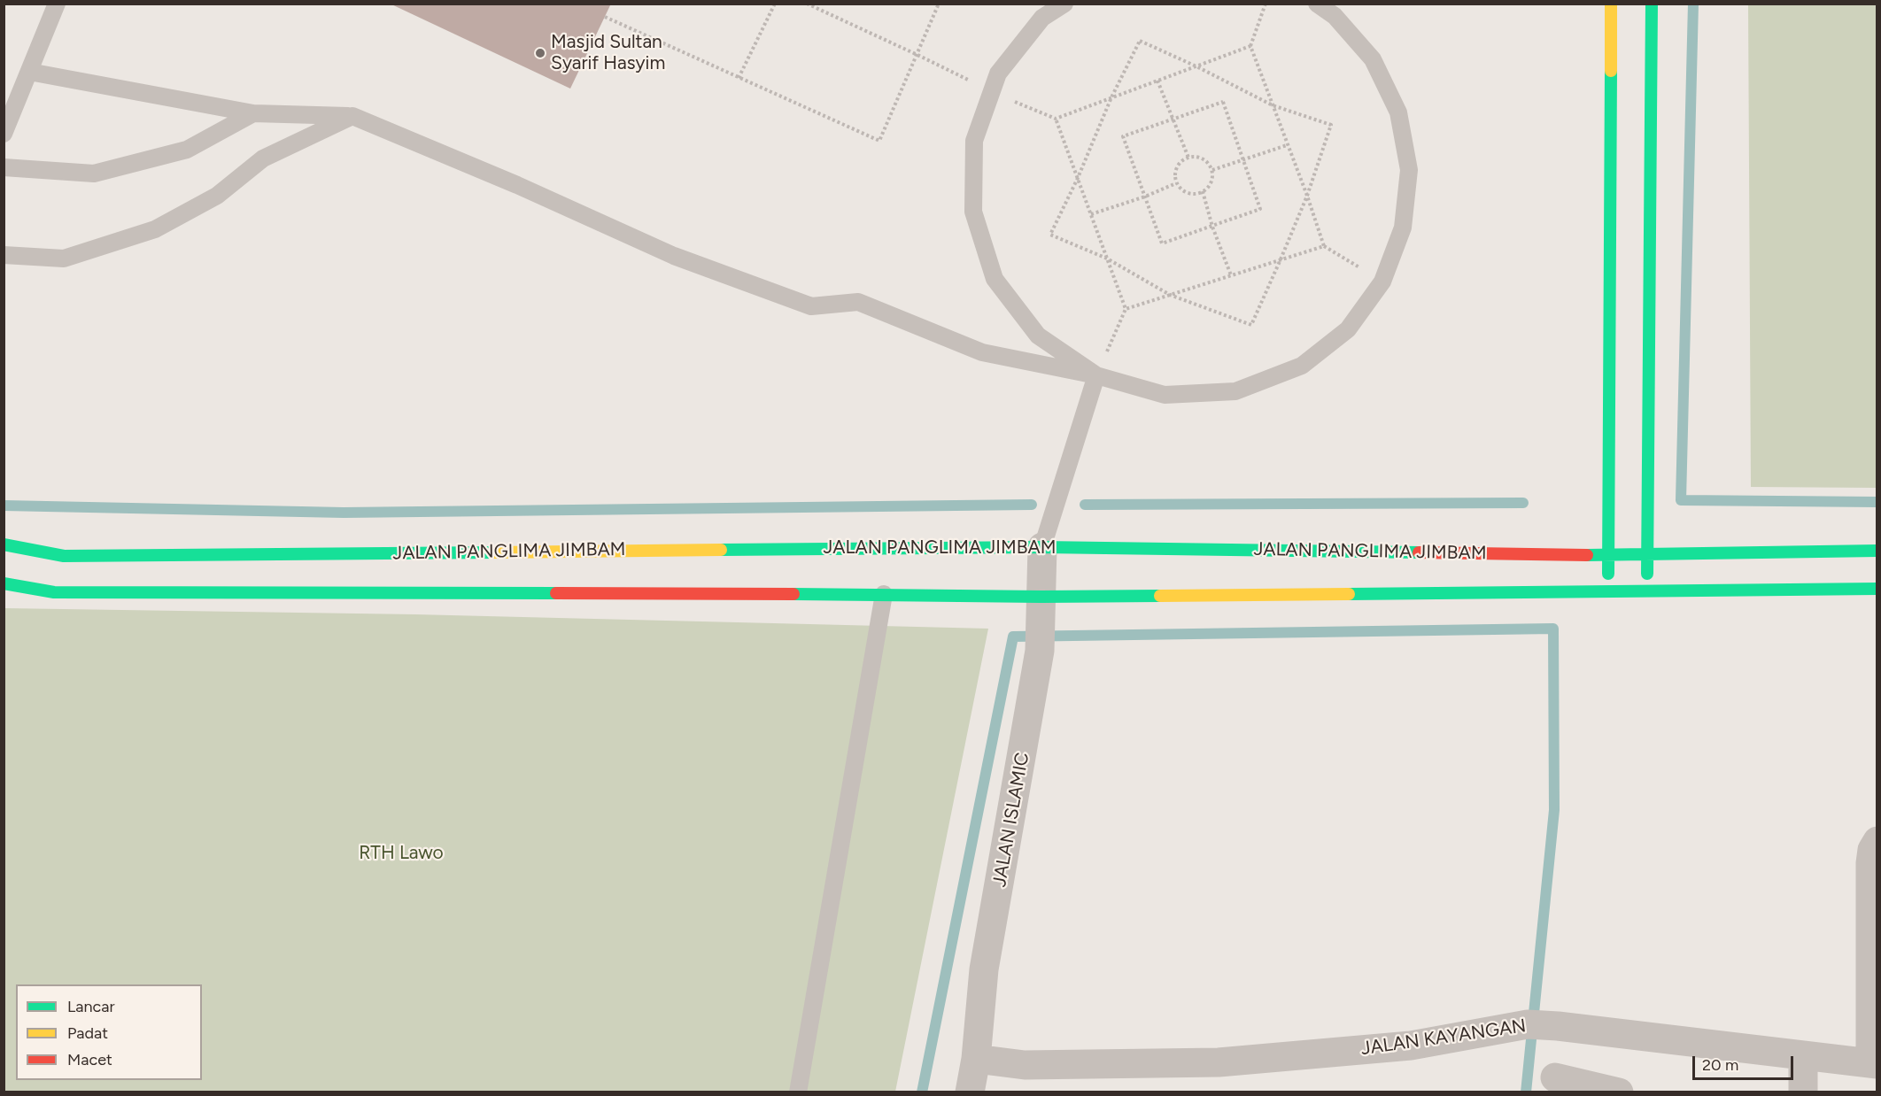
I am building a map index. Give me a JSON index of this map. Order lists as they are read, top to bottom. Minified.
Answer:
{"streets":{"street":["JALAN PANGLIMA JIMBAM","JALAN ISLAMIC","JALAN KAYANGAN"]},"crossings":[["JALAN PANGLIMA JIMBAM","JALAN ISLAMIC"],["JALAN ISLAMIC","JALAN KAYANGAN"]],"parks":["RTH Lawo"],"places":["Masjid Sultan Syarif Hasyim"],"legend":["Lancar","Padat","Macet"],"scale_bar":"20 m"}
